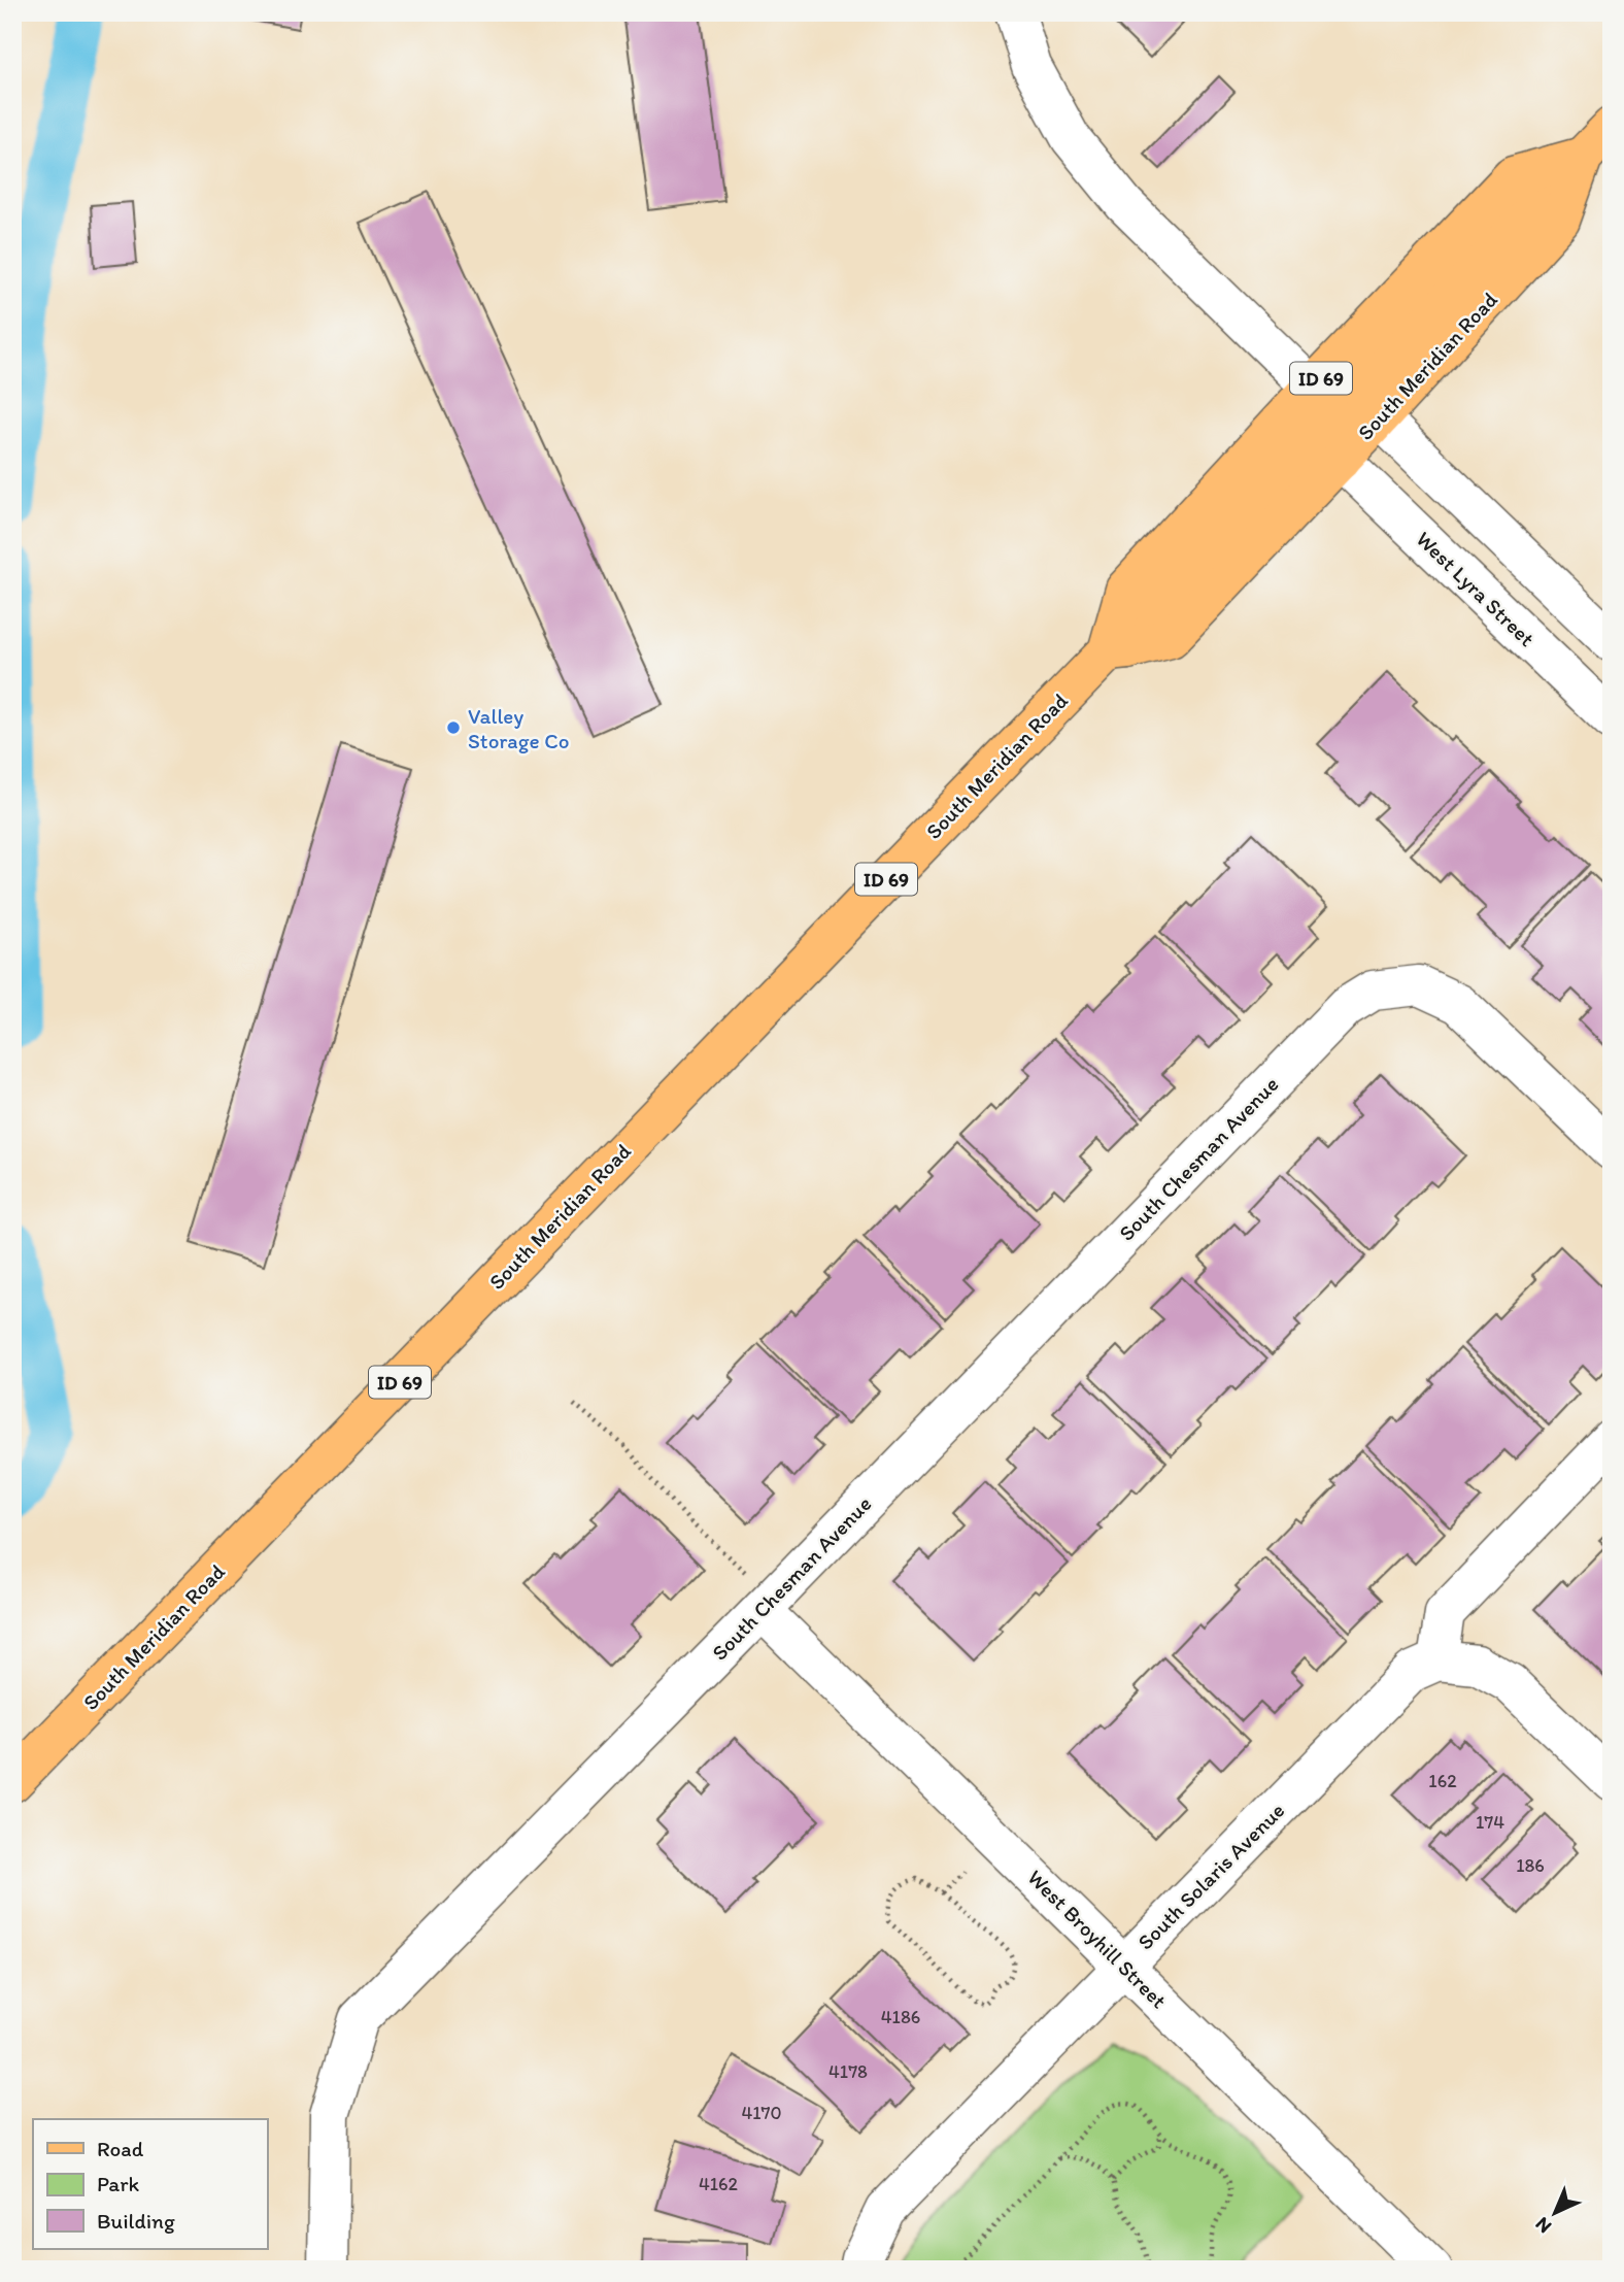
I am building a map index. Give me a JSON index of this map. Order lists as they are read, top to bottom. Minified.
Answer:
{"streets":{"main road":["South Meridian Road","ID 69"],"street":["West Lyra Street","South Chesman Avenue","South Solaris Avenue","West Broyhill Street"]},"crossings":[["South Meridian Road","West Lyra Street"],["South Chesman Avenue","West Broyhill Street"],["South Solaris Avenue","West Broyhill Street"]],"places":["Valley Storage Co"],"house_numbers":["162","174","186","4186","4178","4170","4162"],"legend":["Road","Park","Building"],"north":"bottom left"}
